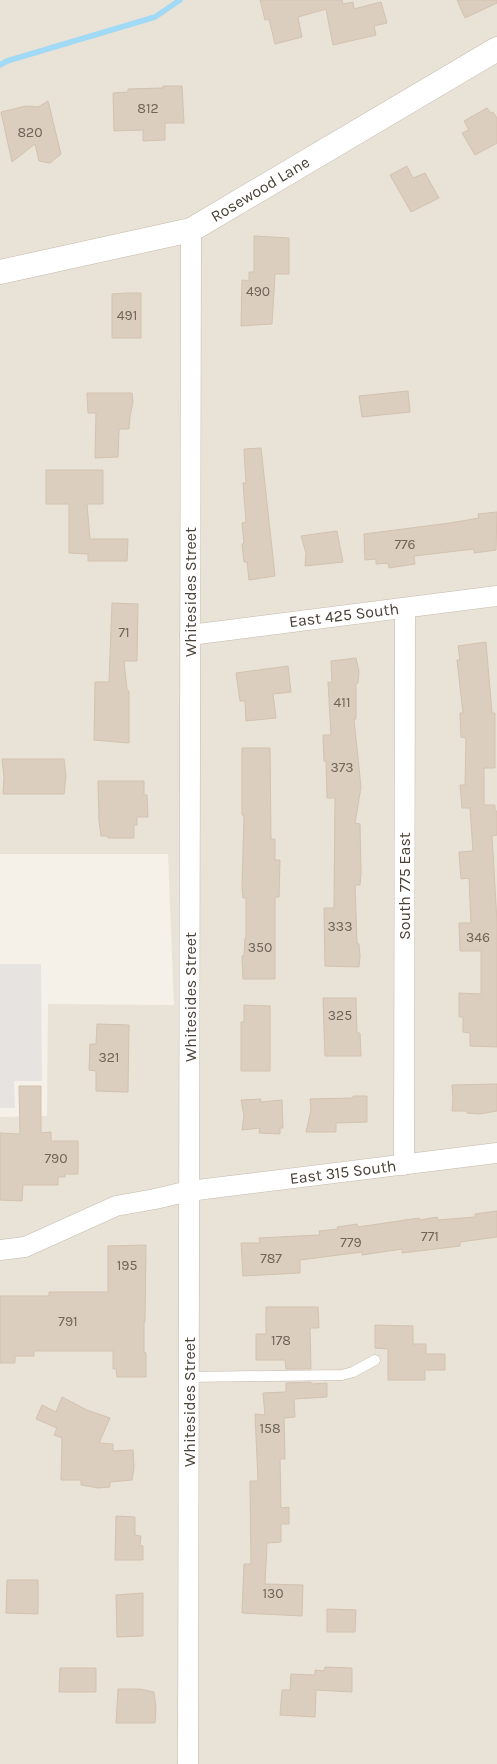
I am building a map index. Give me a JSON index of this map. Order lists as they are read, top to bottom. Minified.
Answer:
{"streets":{"street":["Rosewood Lane","Whitesides Street","East 425 South","South 775 East","East 315 South"]},"crossings":[["Rosewood Lane","Whitesides Street"],["Whitesides Street","East 425 South"],["Whitesides Street","East 315 South"],["East 425 South","South 775 East"],["South 775 East","East 315 South"]],"house_numbers":["812","820","490","491","776","71","411","373","333","346","350","325","321","790","771","779","787","195","791","178","158","130"]}
